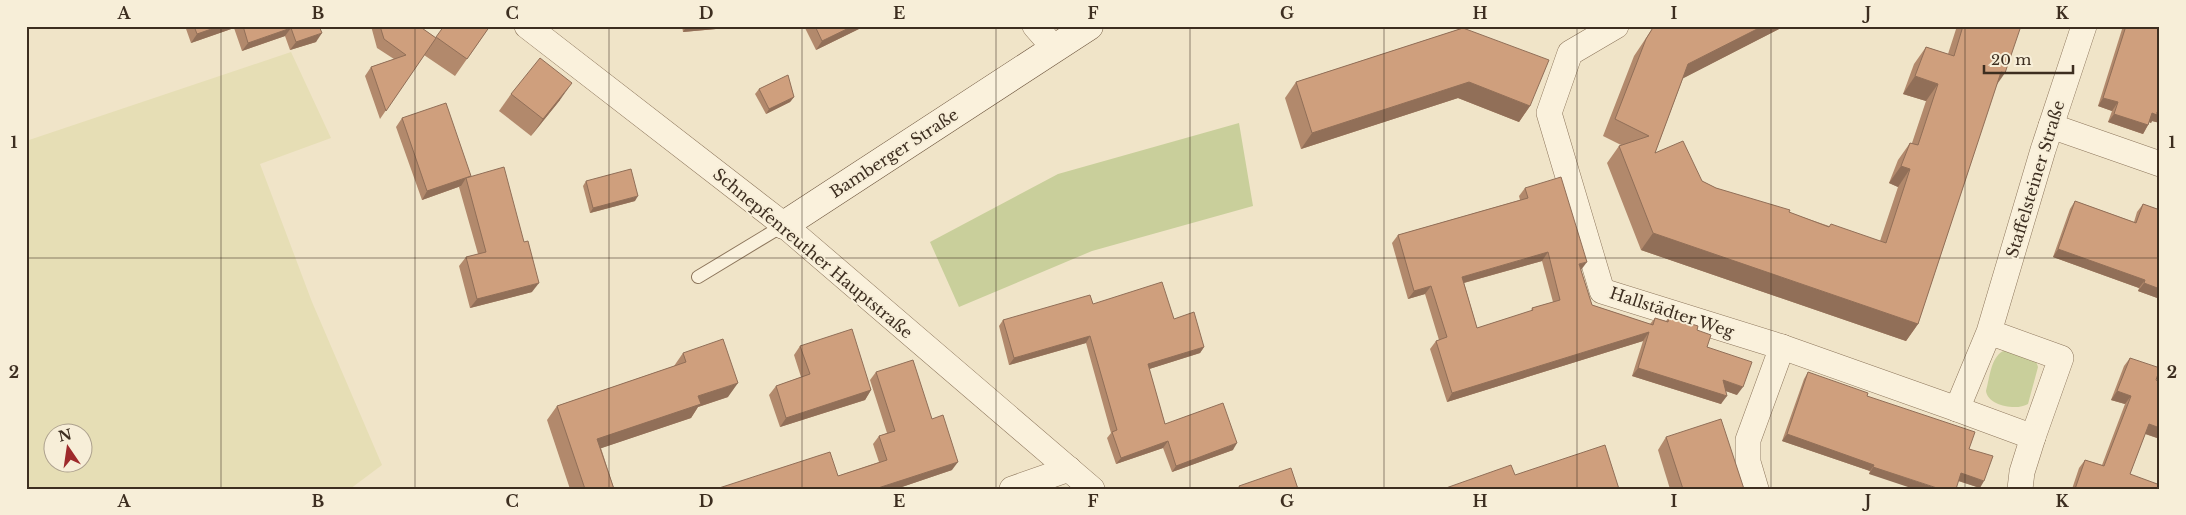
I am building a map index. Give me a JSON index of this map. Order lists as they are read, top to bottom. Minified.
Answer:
{"streets":{"street":["Bamberger Straße","Staffelsteiner Straße","Schnepfenreuther Hauptstraße","Hallstädter Weg"]},"crossings":[["Bamberger Straße","Schnepfenreuther Hauptstraße"],["Staffelsteiner Straße","Hallstädter Weg"]],"scale_bar":"20 m","north":"top","grid":{"columns":["A","B","C","D","E","F","G","H","I","J","K"],"rows":["1","2"]}}
